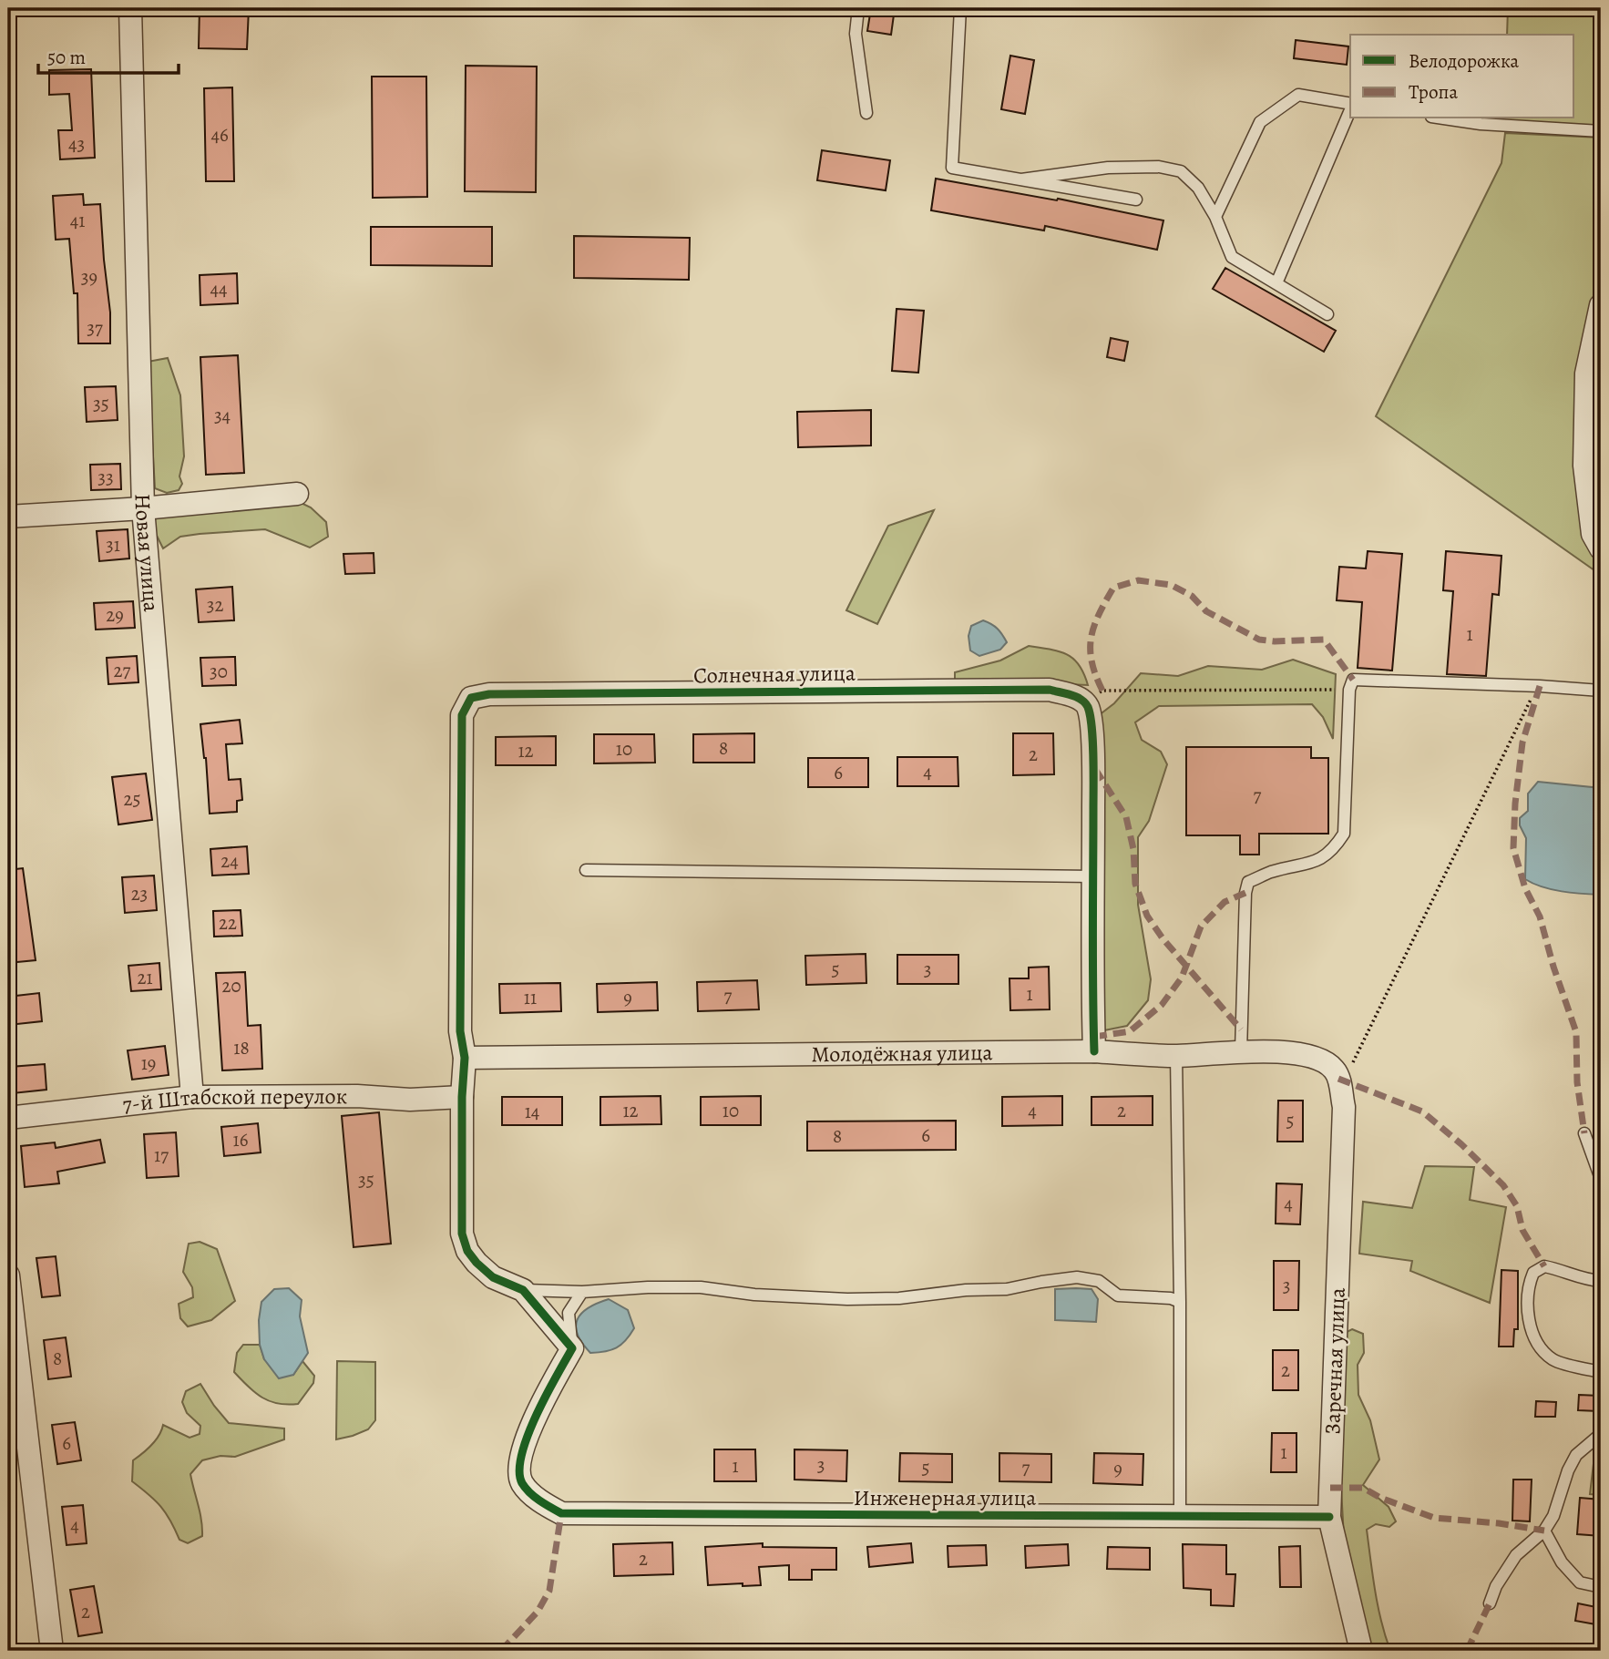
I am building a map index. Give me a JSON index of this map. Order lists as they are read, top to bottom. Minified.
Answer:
{"streets":{"street":["Новая улица","Солнечная улица","Молодёжная улица","7-й Штабской переулок","Заречная улица","Инженерная улица"]},"crossings":[["Новая улица","7-й Штабской переулок"],["Солнечная улица","Молодёжная улица"],["Молодёжная улица","Заречная улица"],["Заречная улица","Инженерная улица"]],"house_numbers":["46","43","41","39","44","37","35","34","33","31","32","29","1","27","30","8","10","12","2","4","6","7","25","24","23","22","5","3","21","20","1","7","11","9","18","19","12","10","4","2","14","5","6","8","16","17","35","4","3","8","2","6","1","3","1","5","7","9","4","2","2"],"legend":["Велодорожка","Тропа"],"scale_bar":"50 m"}
